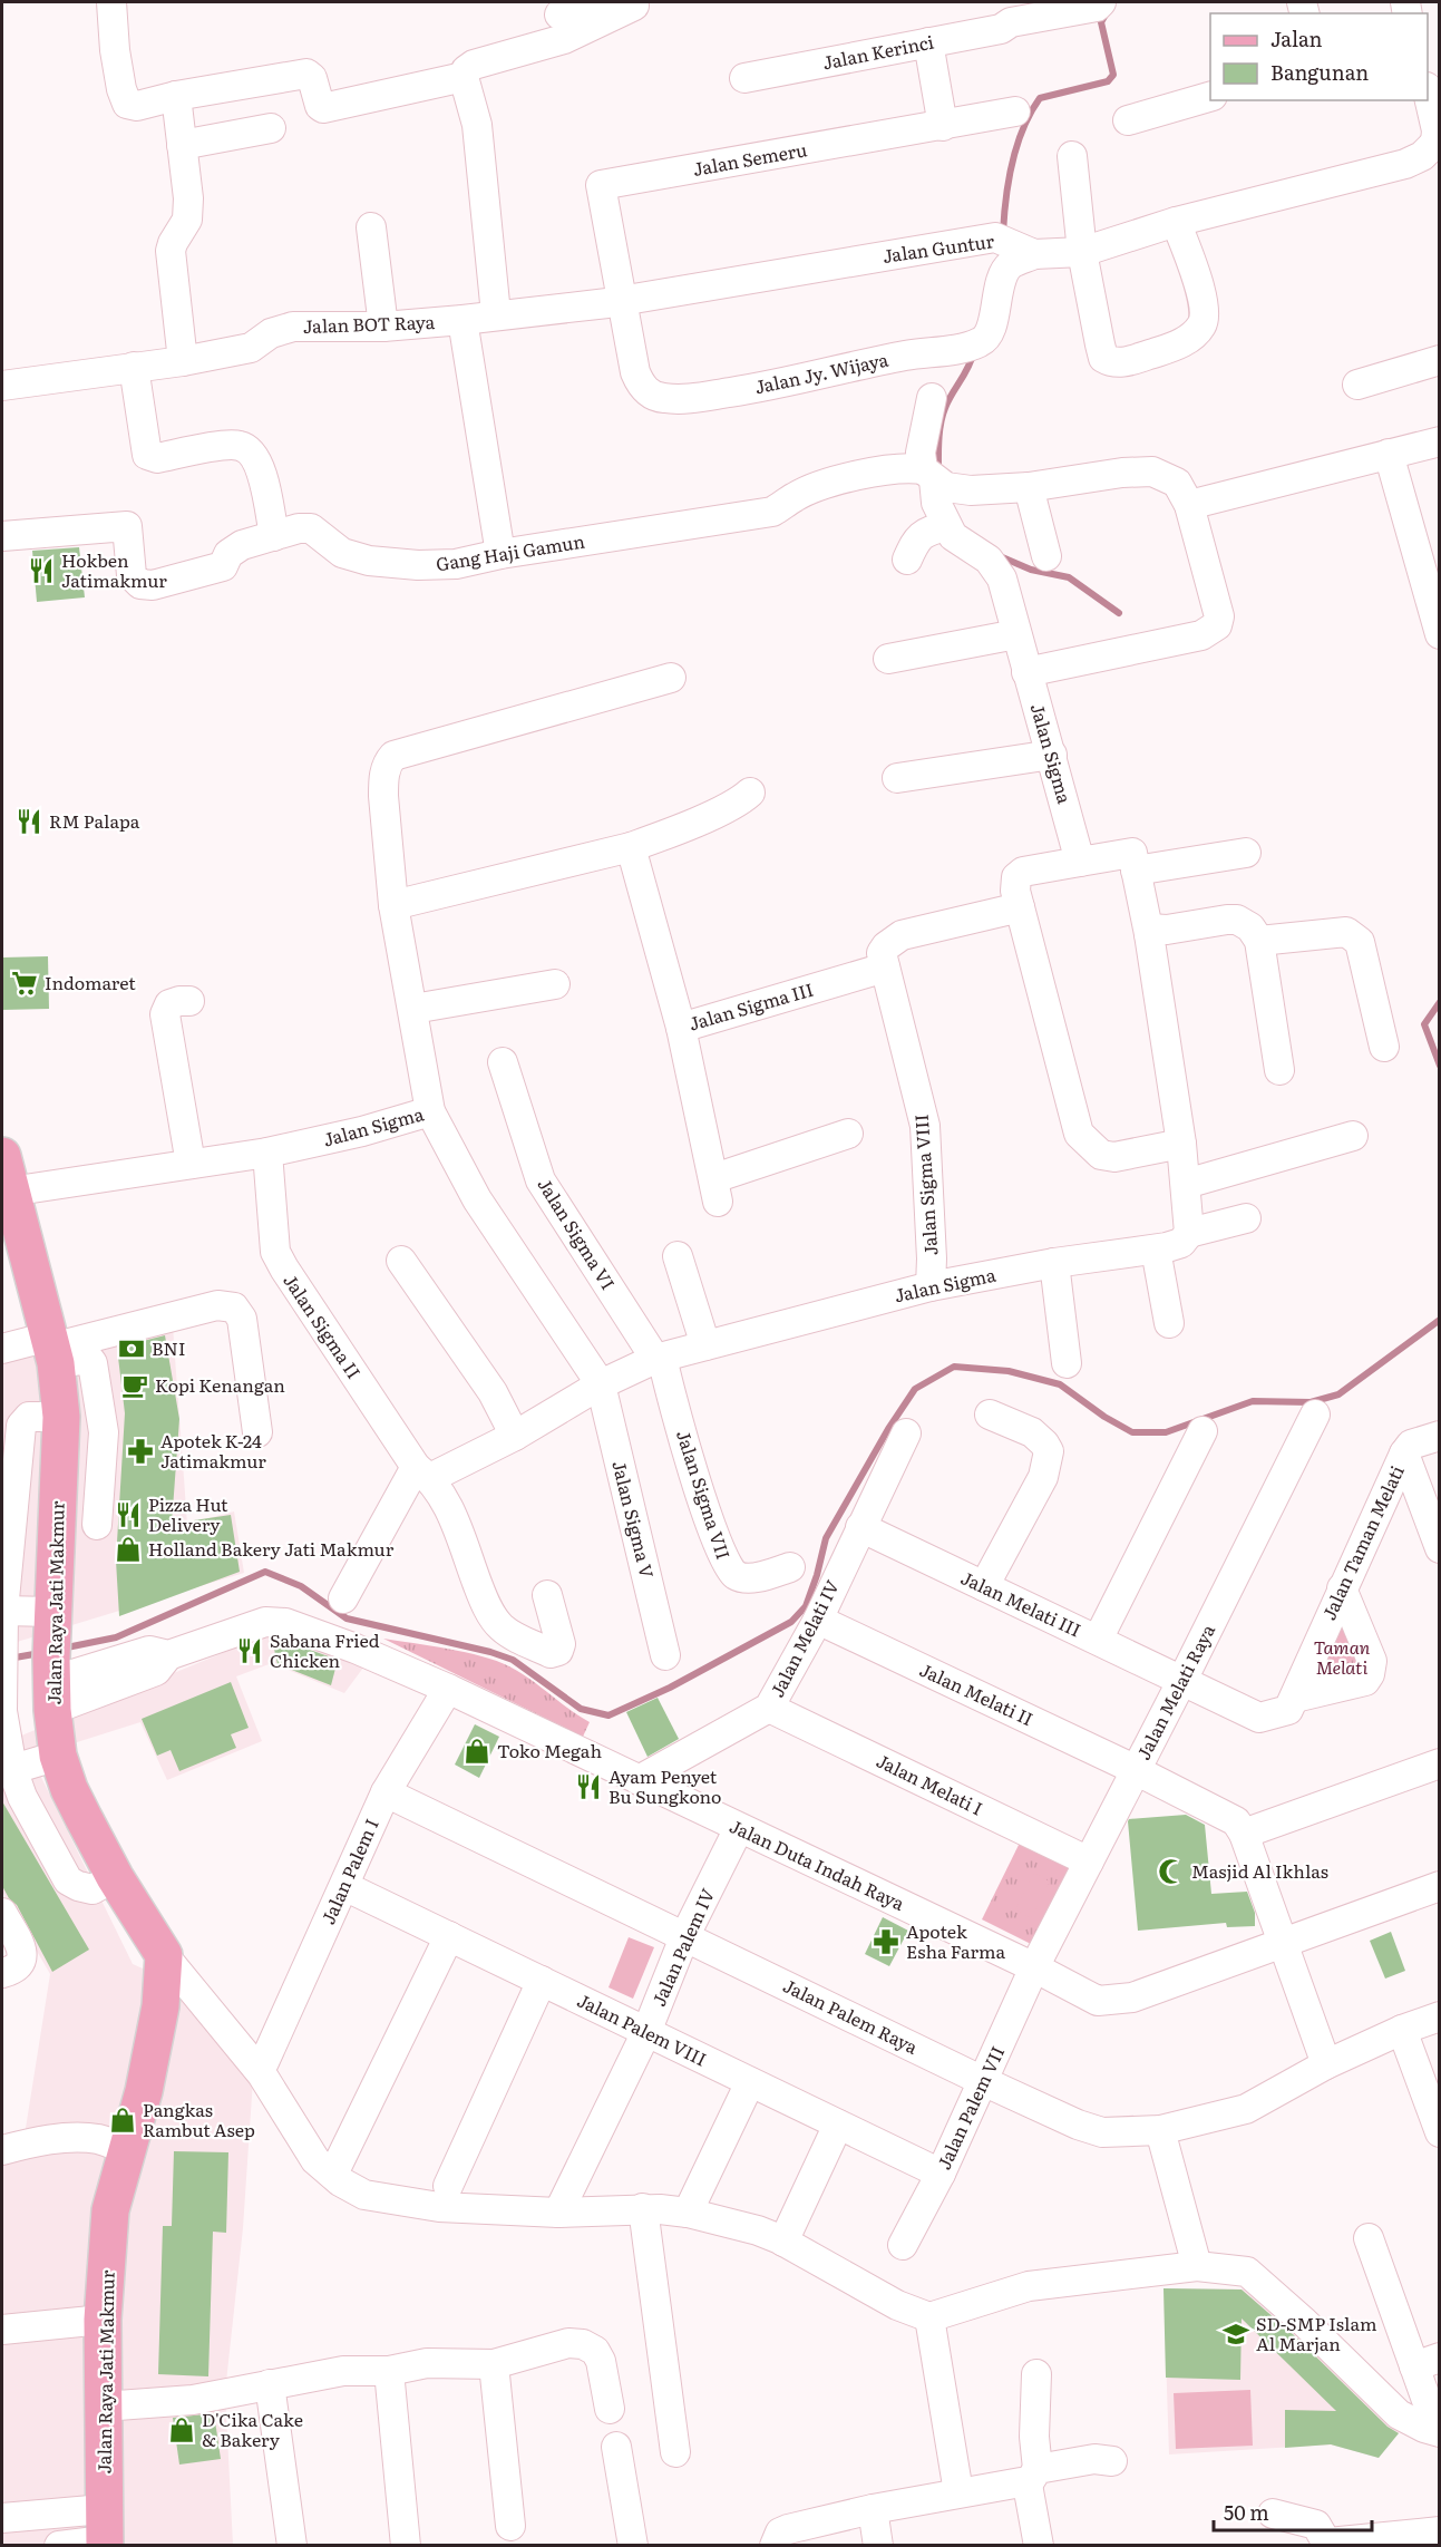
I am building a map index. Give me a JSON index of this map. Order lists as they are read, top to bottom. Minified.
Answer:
{"streets":{"main road":["Jalan Raya Jati Makmur"],"street":["Jalan Kerinci","Jalan Semeru","Jalan Guntur","Jalan BOT Raya","Jalan Jy. Wijaya","Gang Haji Gamun","Jalan Sigma","Jalan Sigma III","Jalan Sigma VIII","Jalan Sigma VI","Jalan Sigma II","Jalan Sigma VII","Jalan Sigma V","Jalan Taman Melati","Jalan Melati III","Jalan Melati IV","Jalan Melati Raya","Jalan Melati II","Jalan Melati I","Jalan Duta Indah Raya","Jalan Palem I","Jalan Palem IV","Jalan Palem Raya","Jalan Palem VIII","Jalan Palem VII"]},"crossings":[["Jalan Semeru","Jalan Guntur"],["Jalan Semeru","Jalan BOT Raya"],["Jalan Semeru","Jalan Jy. Wijaya"],["Jalan Guntur","Jalan BOT Raya"],["Jalan Guntur","Jalan Jy. Wijaya"],["Jalan BOT Raya","Jalan Jy. Wijaya"],["Gang Haji Gamun","Jalan Sigma"],["Jalan Sigma","Jalan Sigma VIII"],["Jalan Sigma","Jalan Sigma VI"],["Jalan Sigma","Jalan Sigma II"],["Jalan Sigma","Jalan Sigma VII"],["Jalan Sigma","Jalan Sigma V"],["Jalan Sigma","Jalan Raya Jati Makmur"],["Jalan Sigma III","Jalan Sigma VIII"],["Jalan Sigma VI","Jalan Sigma VII"],["Jalan Raya Jati Makmur","Jalan Duta Indah Raya"],["Jalan Melati III","Jalan Melati IV"],["Jalan Melati III","Jalan Melati Raya"],["Jalan Melati IV","Jalan Melati II"],["Jalan Melati IV","Jalan Melati I"],["Jalan Melati IV","Jalan Duta Indah Raya"],["Jalan Melati Raya","Jalan Melati II"],["Jalan Melati Raya","Jalan Melati I"],["Jalan Melati Raya","Jalan Duta Indah Raya"],["Jalan Melati Raya","Jalan Palem VII"],["Jalan Duta Indah Raya","Jalan Palem I"],["Jalan Duta Indah Raya","Jalan Palem IV"],["Jalan Duta Indah Raya","Jalan Palem VII"],["Jalan Palem I","Jalan Palem Raya"],["Jalan Palem I","Jalan Palem VIII"],["Jalan Palem IV","Jalan Palem Raya"],["Jalan Palem IV","Jalan Palem VIII"],["Jalan Palem Raya","Jalan Palem VII"],["Jalan Palem VIII","Jalan Palem VII"]],"parks":["Taman Melati"],"places":{"restaurant":["Hokben Jatimakmur","RM Palapa","Pizza Hut Delivery","Sabana Fried Chicken","Ayam Penyet Bu Sungkono"],"supermarket":["Indomaret"],"bank":["BNI"],"cafe":["Kopi Kenangan"],"pharmacy":["Apotek K-24 Jatimakmur","Apotek Esha Farma"],"shop":["Holland Bakery Jati Makmur","Toko Megah","Pangkas Rambut Asep","D'Cika Cake & Bakery"],"mosque":["Masjid Al Ikhlas"],"school or university":["SD-SMP Islam Al Marjan"]},"legend":["Jalan","Bangunan"],"scale_bar":"50 m"}
